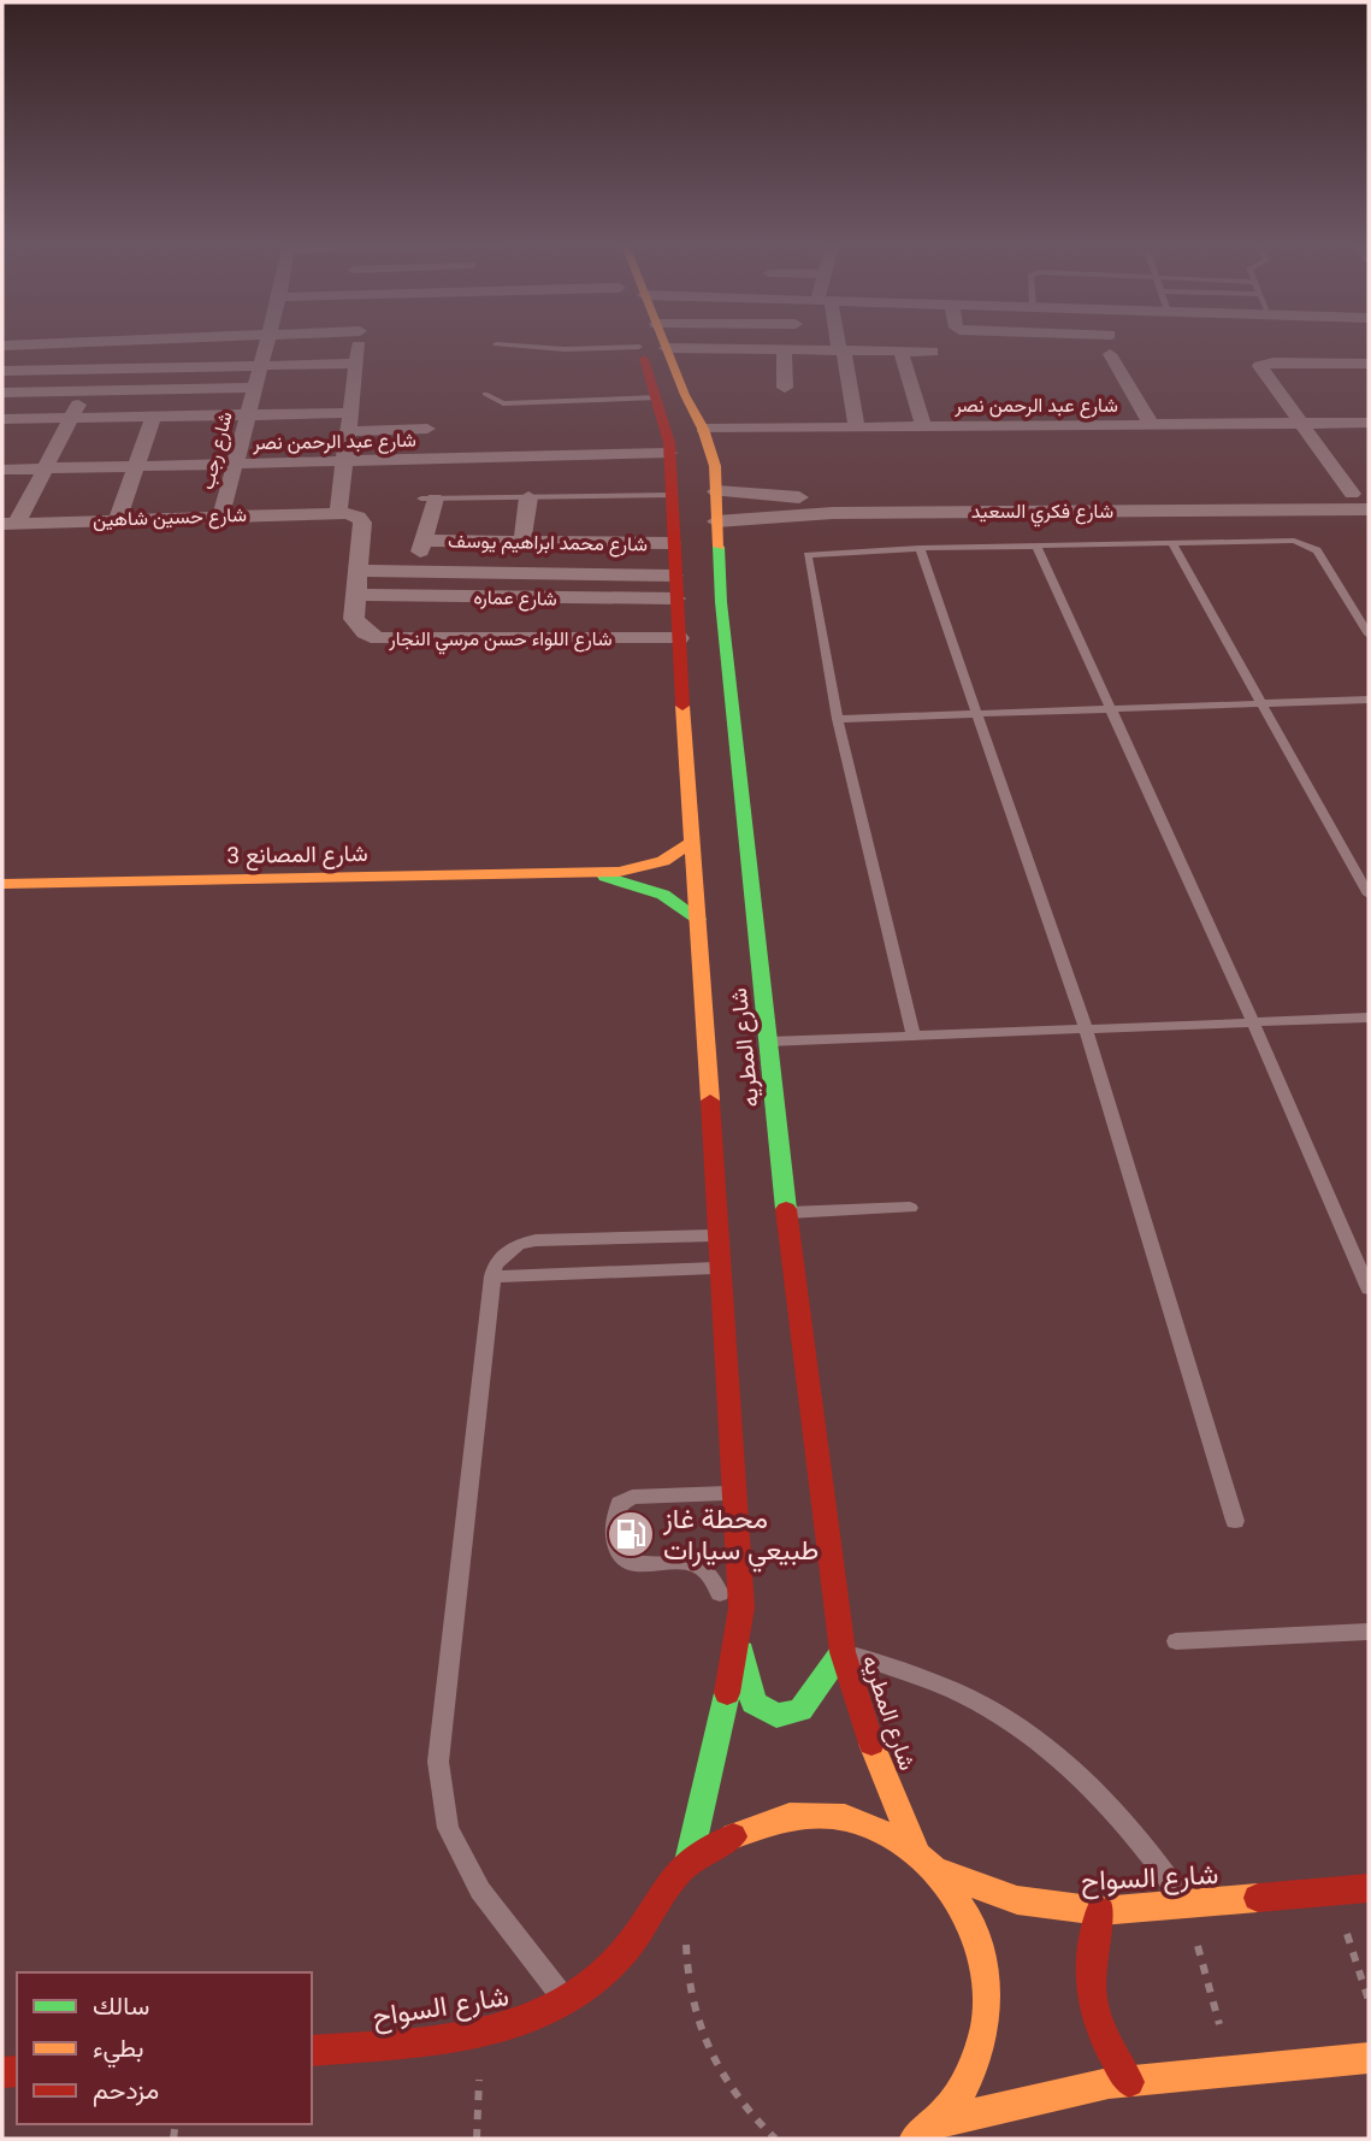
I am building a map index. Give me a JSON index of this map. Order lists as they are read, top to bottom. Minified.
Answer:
{"streets":{"main road":["شارع المصانع 3","شارع المطريه","شارع السواح"],"street":["شارع عبد الرحمن نصر","شارع رجب","شارع فكري السعيد","شارع حسين شاهين","شارع محمد ابراهيم يوسف","شارع عماره","شارع اللواء حسن مرسي النجار"]},"crossings":[["شارع عبد الرحمن نصر","شارع رجب"],["شارع عبد الرحمن نصر","شارع المطريه"],["شارع رجب","شارع حسين شاهين"],["شارع فكري السعيد","شارع المطريه"],["شارع حسين شاهين","شارع اللواء حسن مرسي النجار"],["شارع محمد ابراهيم يوسف","شارع المطريه"],["شارع عماره","شارع اللواء حسن مرسي النجار"],["شارع عماره","شارع المطريه"],["شارع اللواء حسن مرسي النجار","شارع المطريه"],["شارع المصانع 3","شارع المطريه"],["شارع المطريه","شارع السواح"]],"places":{"fuel station":["محطة غاز طبيعي سيارات"]},"legend":["سالك","بطيء","مزدحم"]}
